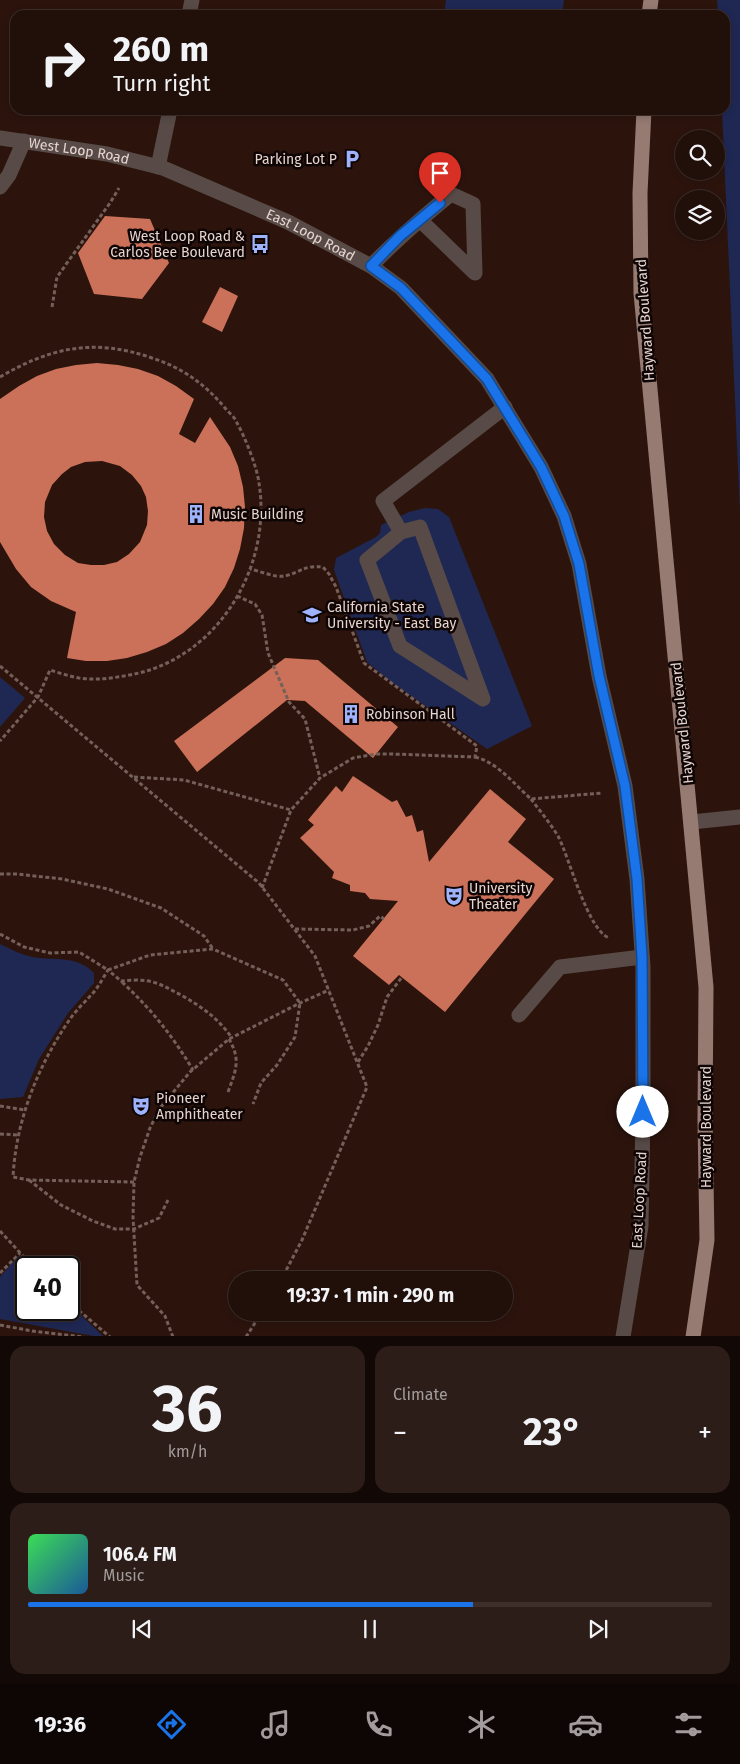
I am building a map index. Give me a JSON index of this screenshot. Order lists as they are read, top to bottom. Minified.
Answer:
{"streets":{"main road":["Hayward Boulevard"],"street":["West Loop Road","East Loop Road"]},"crossings":[["West Loop Road","East Loop Road"]],"places":{"parking":["Parking Lot P"],"bus stop":["West Loop Road & Carlos Bee Boulevard"],"building":["Music Building","Robinson Hall"],"school or university":["California State University - East Bay"],"theatre":["University Theater","Pioneer Amphitheater"]},"page":{"turn":["260 m","Turn right"],"limit":"40","trip":"19:37 · 1 min · 290 m","tile":[["36","km/h"],"Climate"],"heat":["−","23°","+"],"song":["106.4 FM","Music"],"tabs":"19:36"}}
